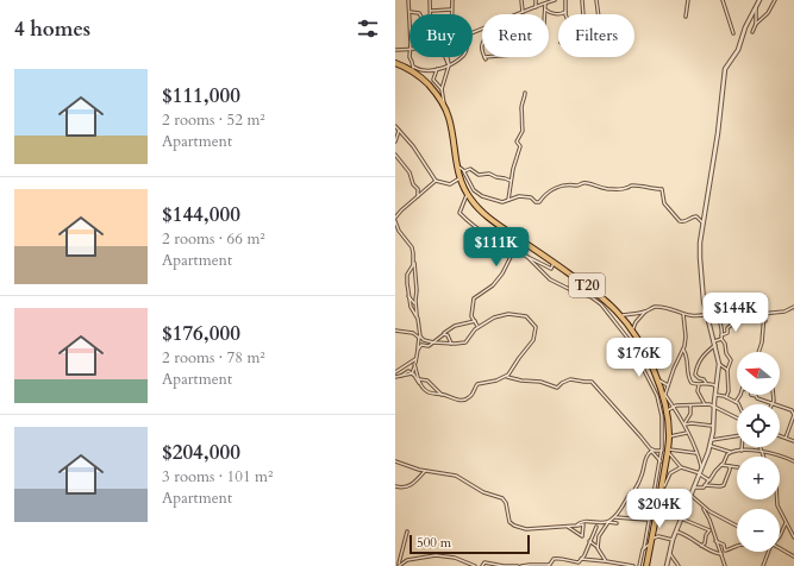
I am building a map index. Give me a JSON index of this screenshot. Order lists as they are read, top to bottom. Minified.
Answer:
{"streets":{"main road":["T20"]},"scale_bar":"500 m","north":"left","page":{"heading":"4 homes","chip":["Buy","Rent","Filters"],"list":[{"name":"$111,000","note":"2 rooms · 52 m² · Apartment"},{"name":"$144,000","note":"2 rooms · 66 m² · Apartment"},{"name":"$176,000","note":"2 rooms · 78 m² · Apartment"},{"name":"$204,000","note":"3 rooms · 101 m² · Apartment"}],"price":["$111K","$144K","$176K","$204K"],"map_buttons":["+","−"],"scale":"500 m"}}
